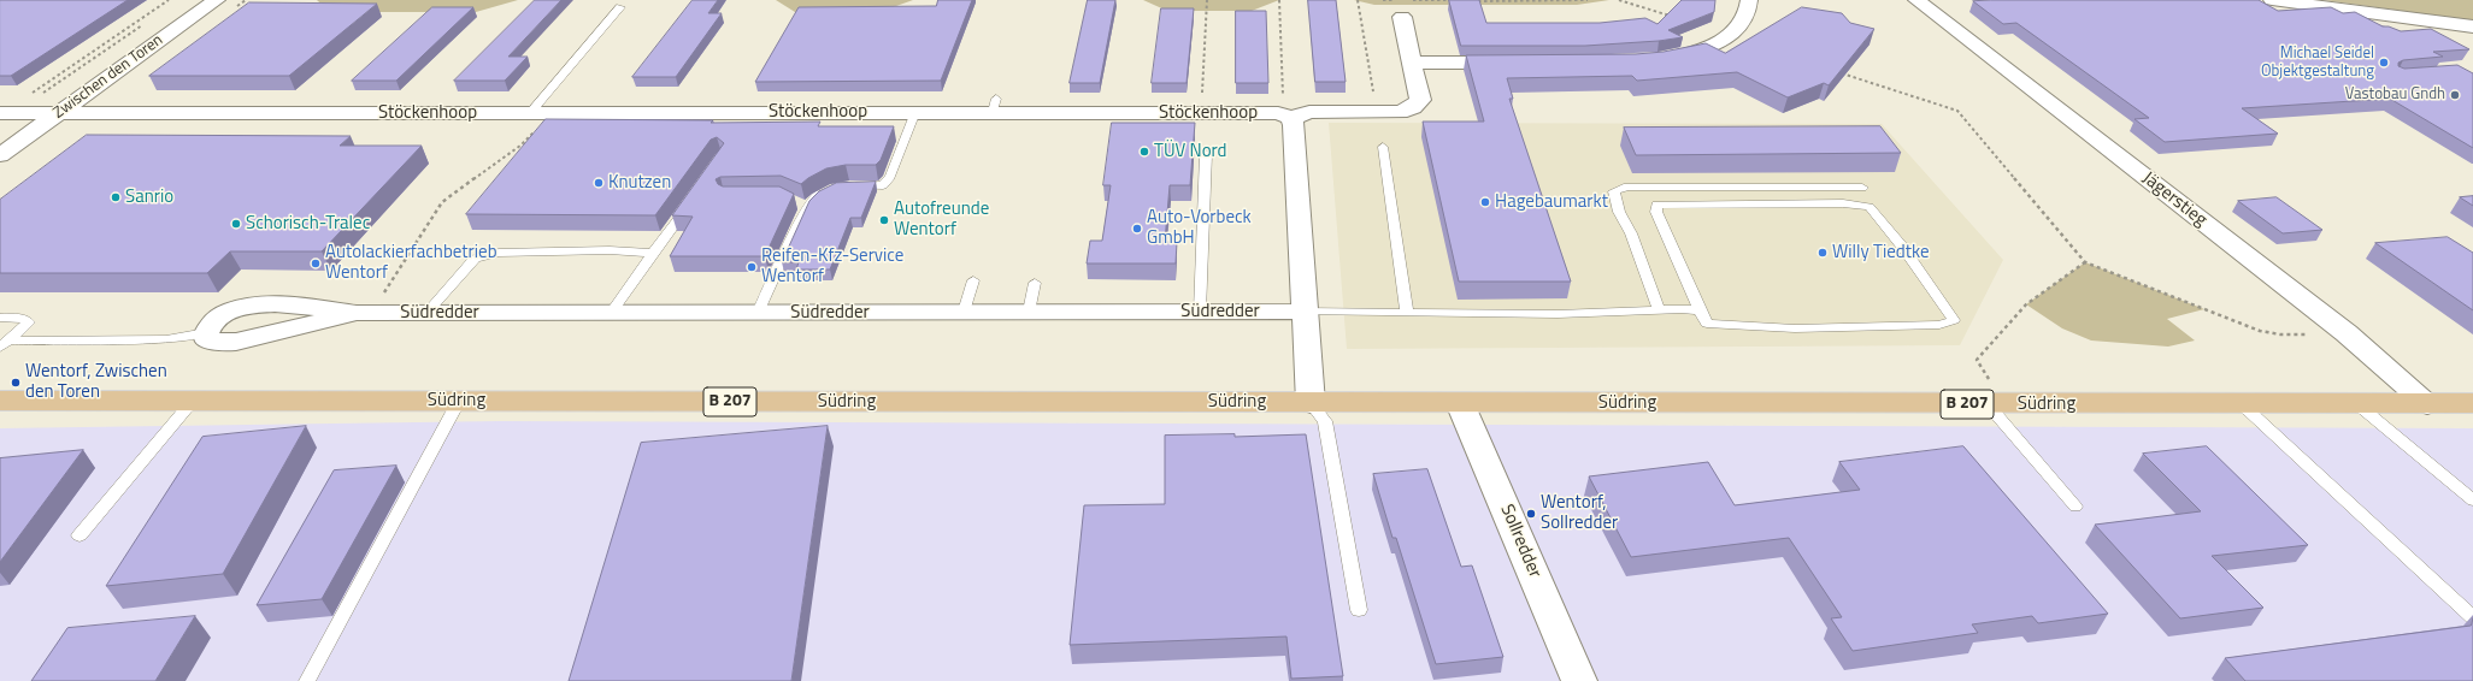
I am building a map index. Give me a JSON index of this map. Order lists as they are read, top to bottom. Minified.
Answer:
{"streets":{"main road":["Südring","B 207"],"street":["Zwischen den Toren","Stöckenhoop","Jägerstieg","Südredder","Sollredder"]},"crossings":[["Zwischen den Toren","Stöckenhoop"],["Jägerstieg","Südring"],["Südring","Sollredder"]],"places":["Michael Seidel Objektgestaltung","Vastobau Gndh","TÜV Nord","Knutzen","Sanrio","Hagebaumarkt","Autofreunde Wentorf","Schorisch-Tralec","Auto-Vorbeck GmbH","Willy Tiedtke","Autolackierfachbetrieb Wentorf","Reifen-Kfz-Service Wentorf","Wentorf, Zwischen den Toren","Wentorf, Sollredder"]}
